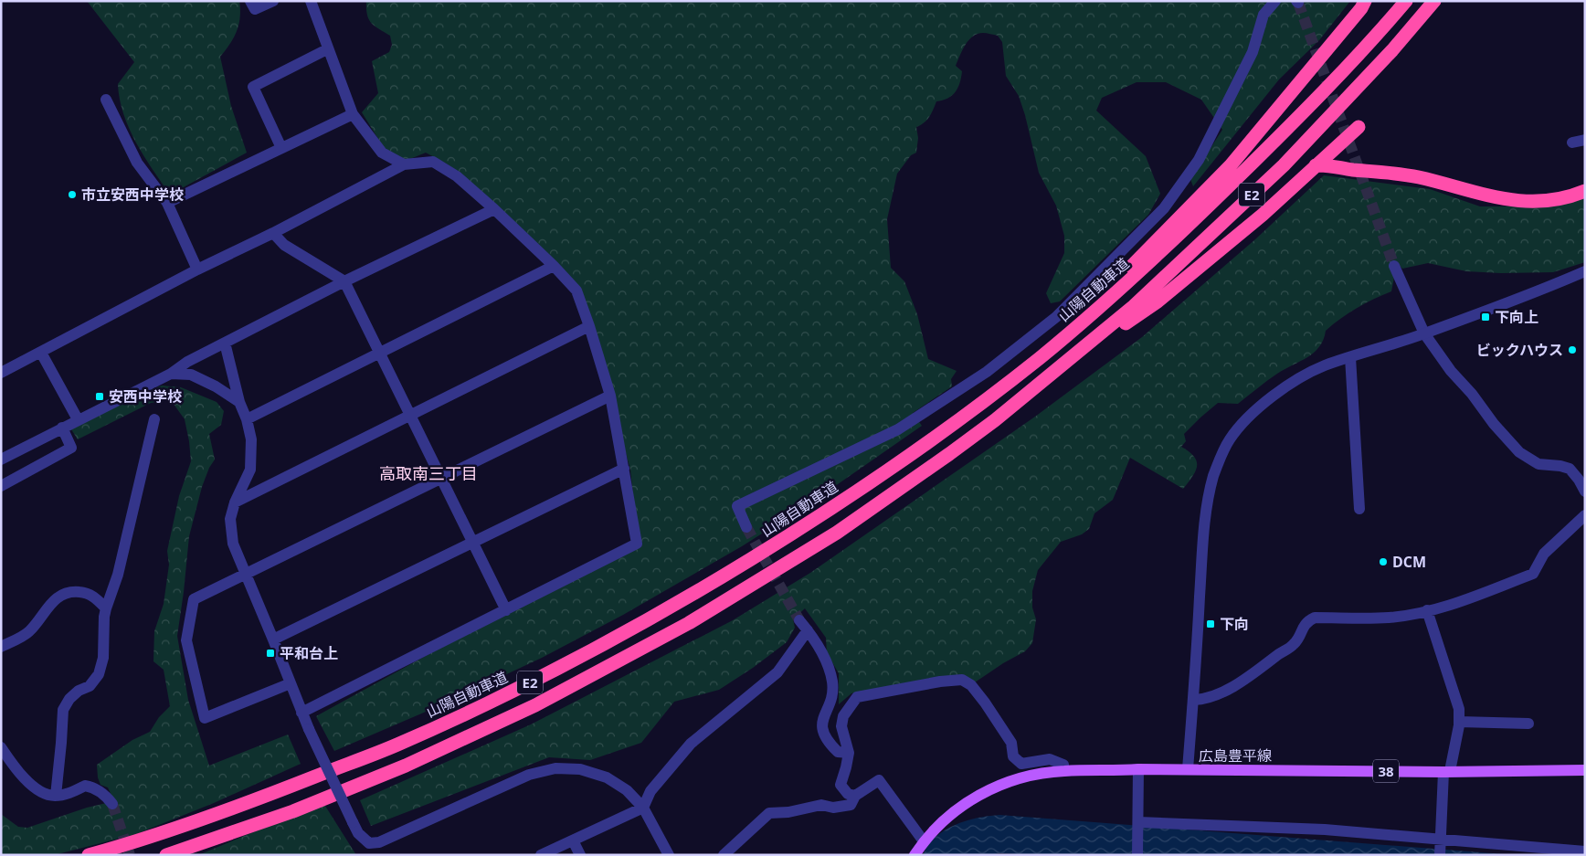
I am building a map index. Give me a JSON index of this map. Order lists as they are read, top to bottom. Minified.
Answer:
{"streets":{"highway":["E2","山陽自動車道"],"main road":["広島豊平線","38"]},"districts":["高取南三丁目"],"places":{"other":["市立安西中学校","ビックハウス","DCM"],"transit":["下向上","安西中学校","下向","平和台上"]}}
